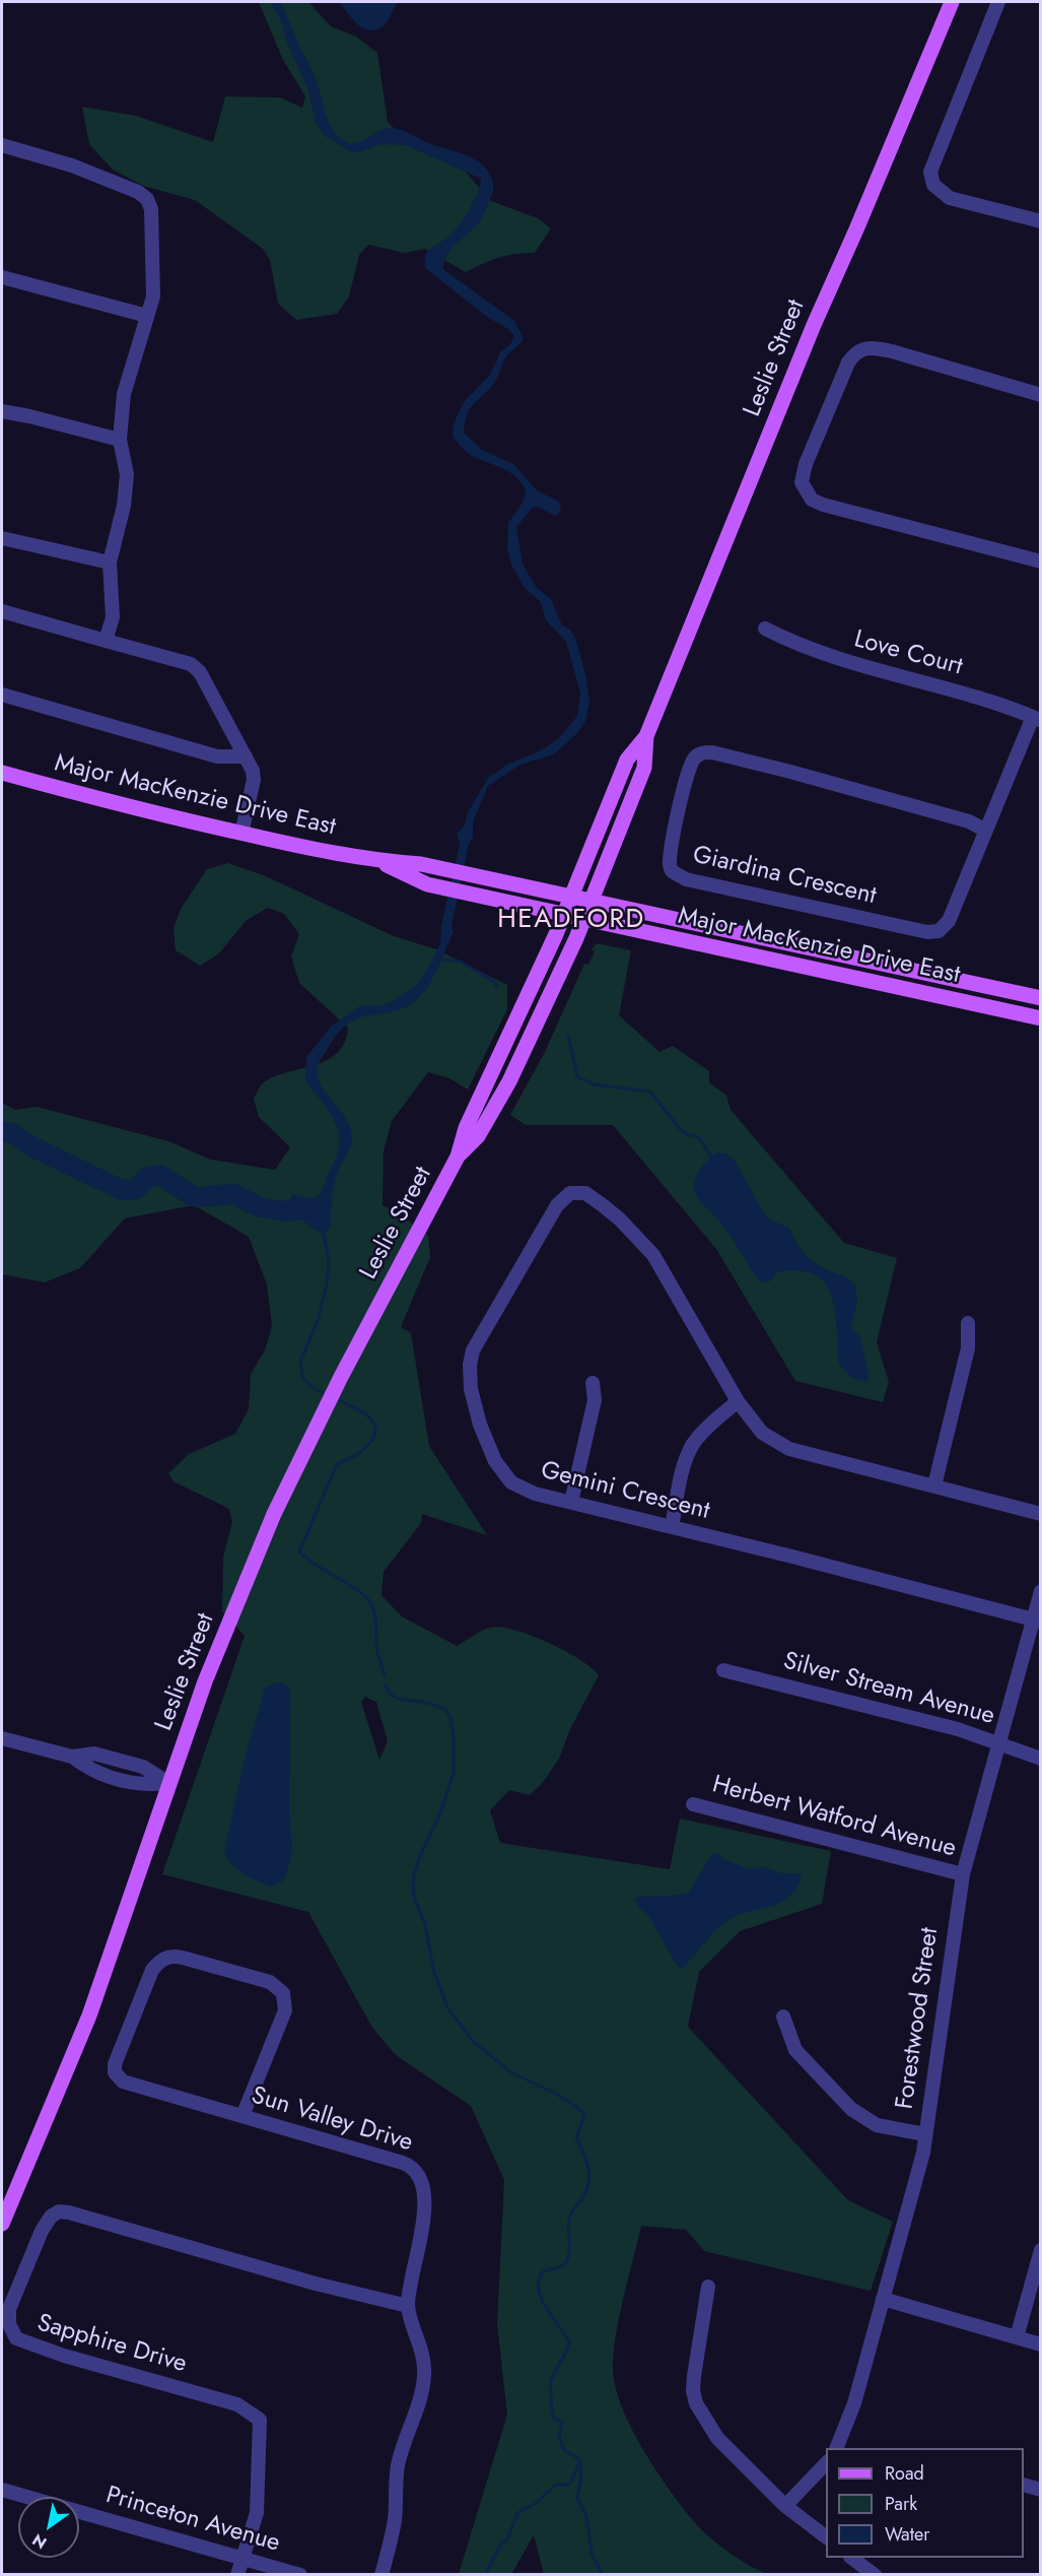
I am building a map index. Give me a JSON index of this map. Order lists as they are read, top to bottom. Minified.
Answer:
{"streets":{"main road":["Leslie Street","Major MacKenzie Drive East"],"street":["Love Court","Giardina Crescent","Gemini Crescent","Silver Stream Avenue","Herbert Watford Avenue","Forestwood Street","Sun Valley Drive","Sapphire Drive","Princeton Avenue"]},"crossings":[["Leslie Street","Major MacKenzie Drive East"],["Love Court","Giardina Crescent"],["Gemini Crescent","Forestwood Street"],["Silver Stream Avenue","Forestwood Street"],["Herbert Watford Avenue","Forestwood Street"],["Sun Valley Drive","Sapphire Drive"],["Sapphire Drive","Princeton Avenue"]],"districts":["HEADFORD"],"legend":["Road","Park","Water"],"north":"bottom left"}
